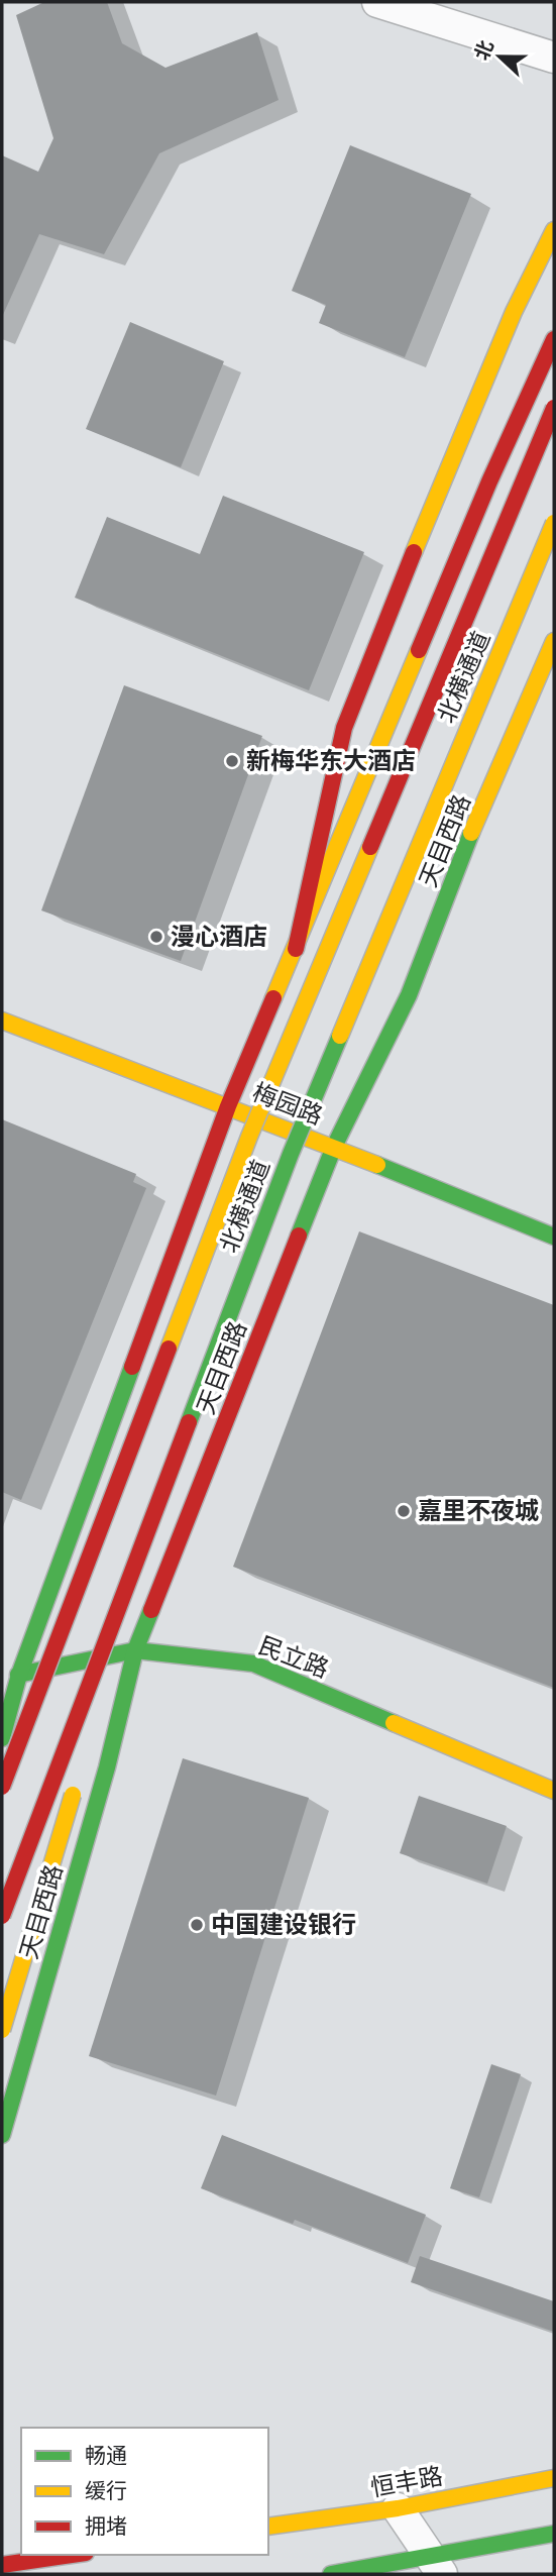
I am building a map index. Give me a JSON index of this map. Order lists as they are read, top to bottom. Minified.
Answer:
{"streets":{"main road":["北横通道","天目西路","梅园路","民立路","恒丰路"]},"crossings":[["天目西路","梅园路"],["天目西路","民立路"]],"places":["新梅华东大酒店","漫心酒店","嘉里不夜城","中国建设银行"],"legend":["畅通","缓行","拥堵"],"north":"left"}
